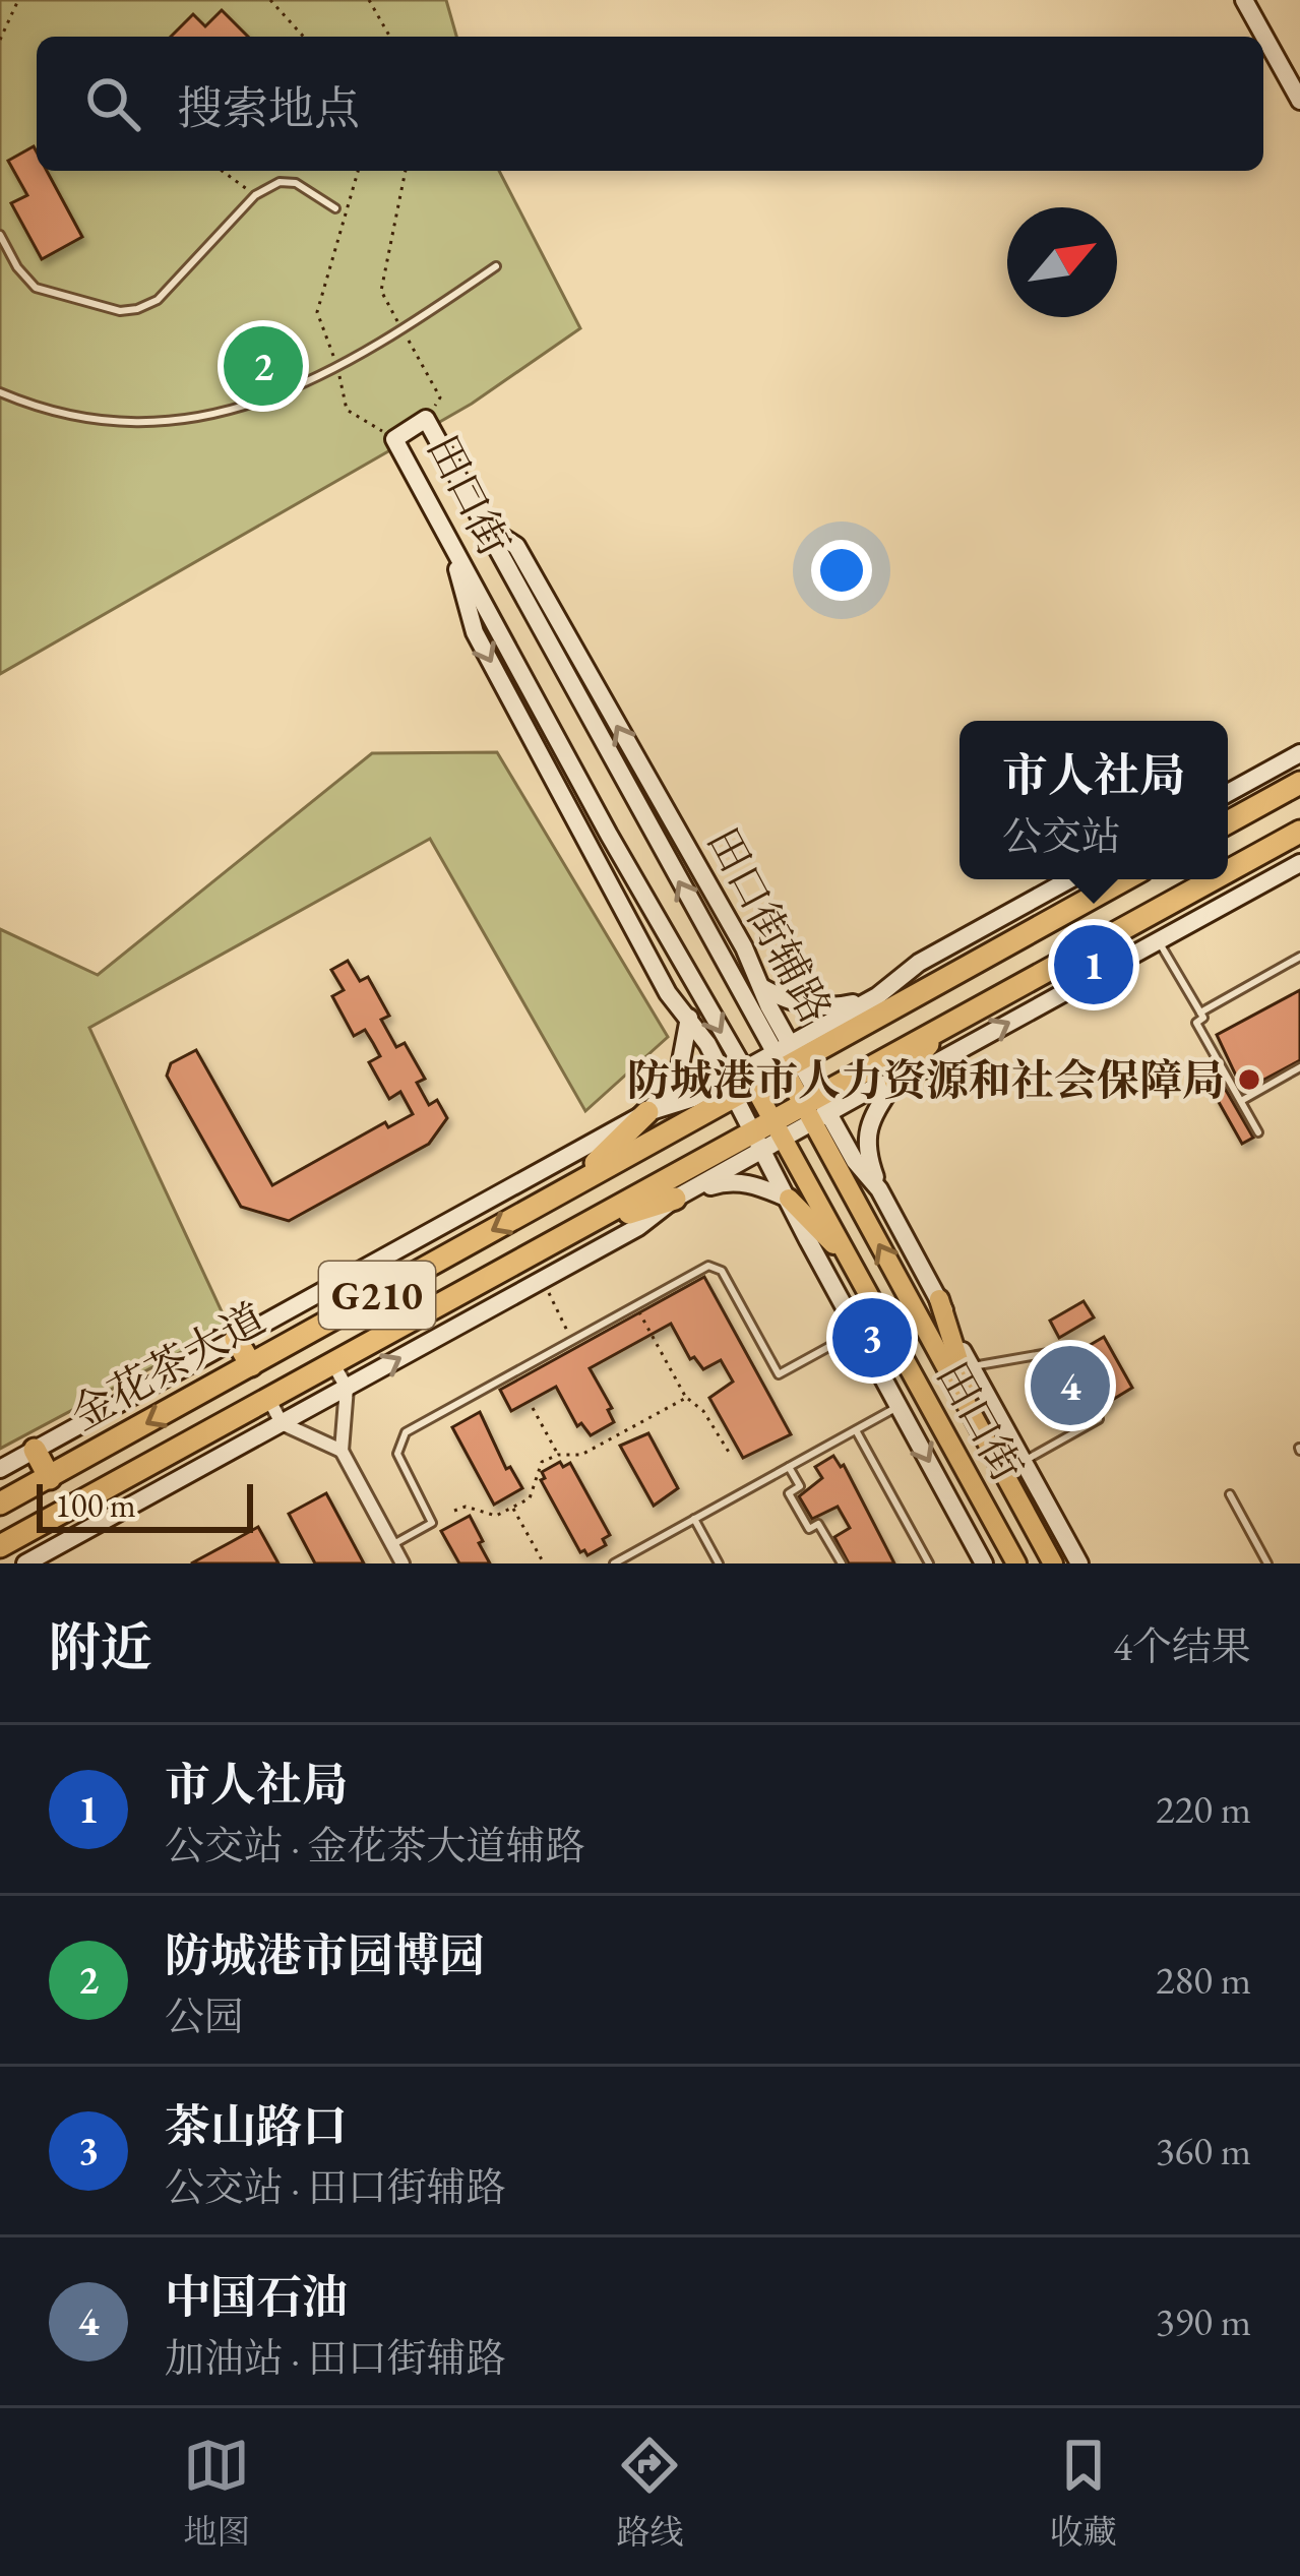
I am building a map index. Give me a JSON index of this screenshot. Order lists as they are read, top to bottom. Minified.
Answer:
{"streets":{"highway":["G210","金花茶大道"],"main road":["田口街"],"street":["田口街辅路"]},"crossings":[["田口街","田口街辅路"],["田口街","金花茶大道"],["田口街辅路","金花茶大道"]],"places":["防城港市人力资源和社会保障局"],"scale_bar":"100 m","north":"top right","page":{"search":"搜索地点","pins":["2","1","3","4"],"popup":["市人社局","公交站"],"scale":"100 m","heading":["附近","4个结果"],"list":[{"mark":"1","name":"市人社局","note":"公交站 · 金花茶大道辅路","value":"220 m"},{"mark":"2","name":"防城港市园博园","note":"公园","value":"280 m"},{"mark":"3","name":"茶山路口","note":"公交站 · 田口街辅路","value":"360 m"},{"mark":"4","name":"中国石油","note":"加油站 · 田口街辅路","value":"390 m"}],"nav":["地图","路线","收藏"]}}
